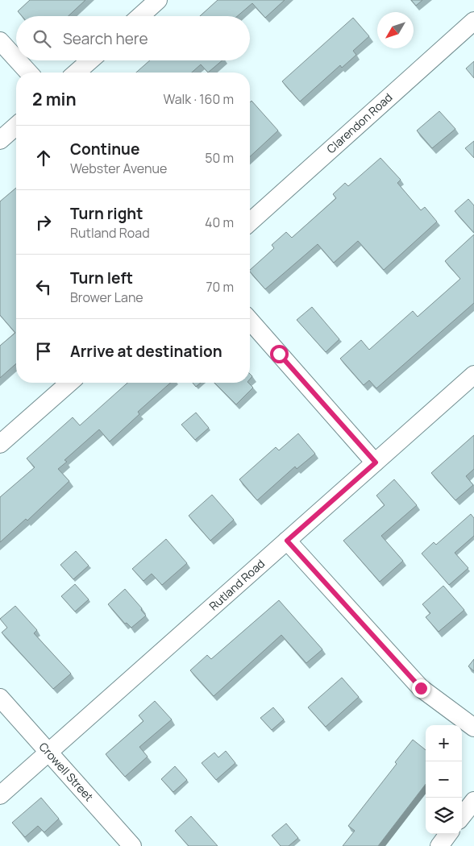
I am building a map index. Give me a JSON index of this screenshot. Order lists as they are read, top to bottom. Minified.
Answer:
{"streets":{"street":["Clarendon Road","Rutland Road","Crowell Street"]},"crossings":[["Rutland Road","Crowell Street"]],"north":"bottom left","page":{"search":"Search here","heading":["2 min","Walk · 160 m"],"list":[["Continue","Webster Avenue","50 m"],["Turn right","Rutland Road","40 m"],["Turn left","Brower Lane","70 m"],"Arrive at destination"],"map_buttons":["+","−"]}}
